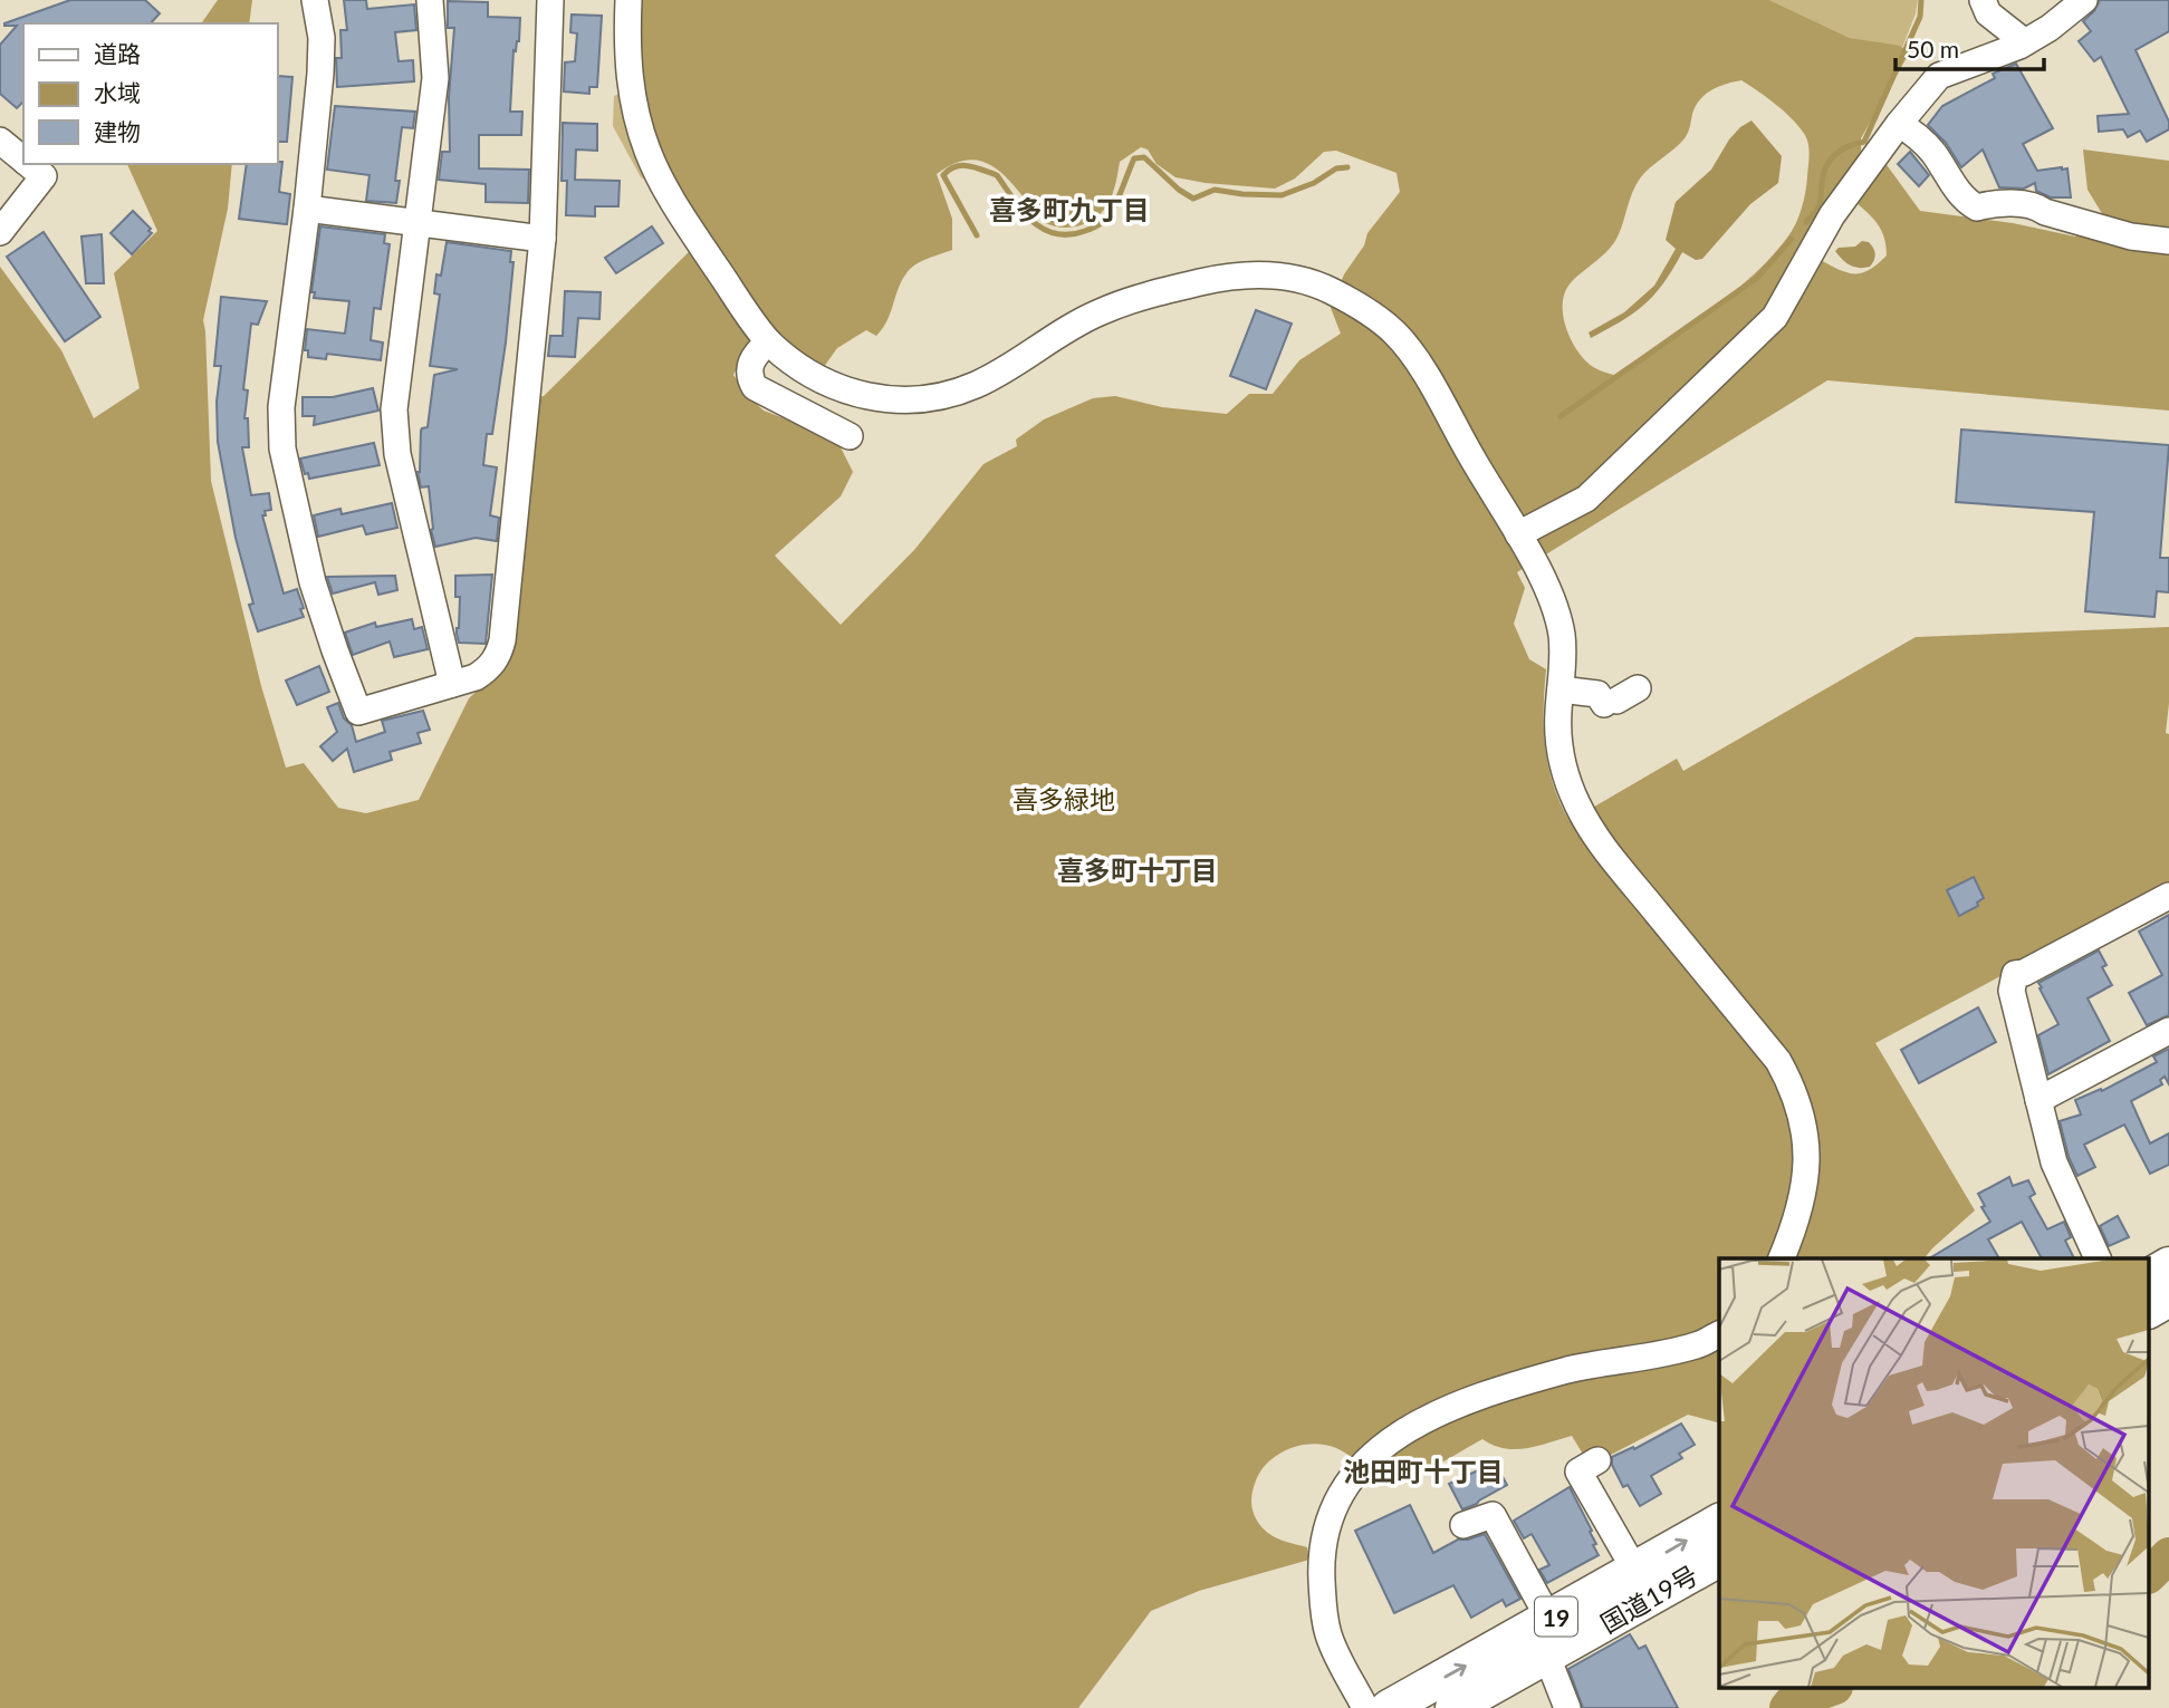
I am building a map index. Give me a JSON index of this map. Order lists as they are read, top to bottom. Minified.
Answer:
{"streets":{"highway":["国道19号","19"]},"districts":["喜多町九丁目","喜多町十丁目","池田町十丁目"],"parks":["喜多緑地"],"legend":["道路","水域","建物"],"scale_bar":"50 m"}
